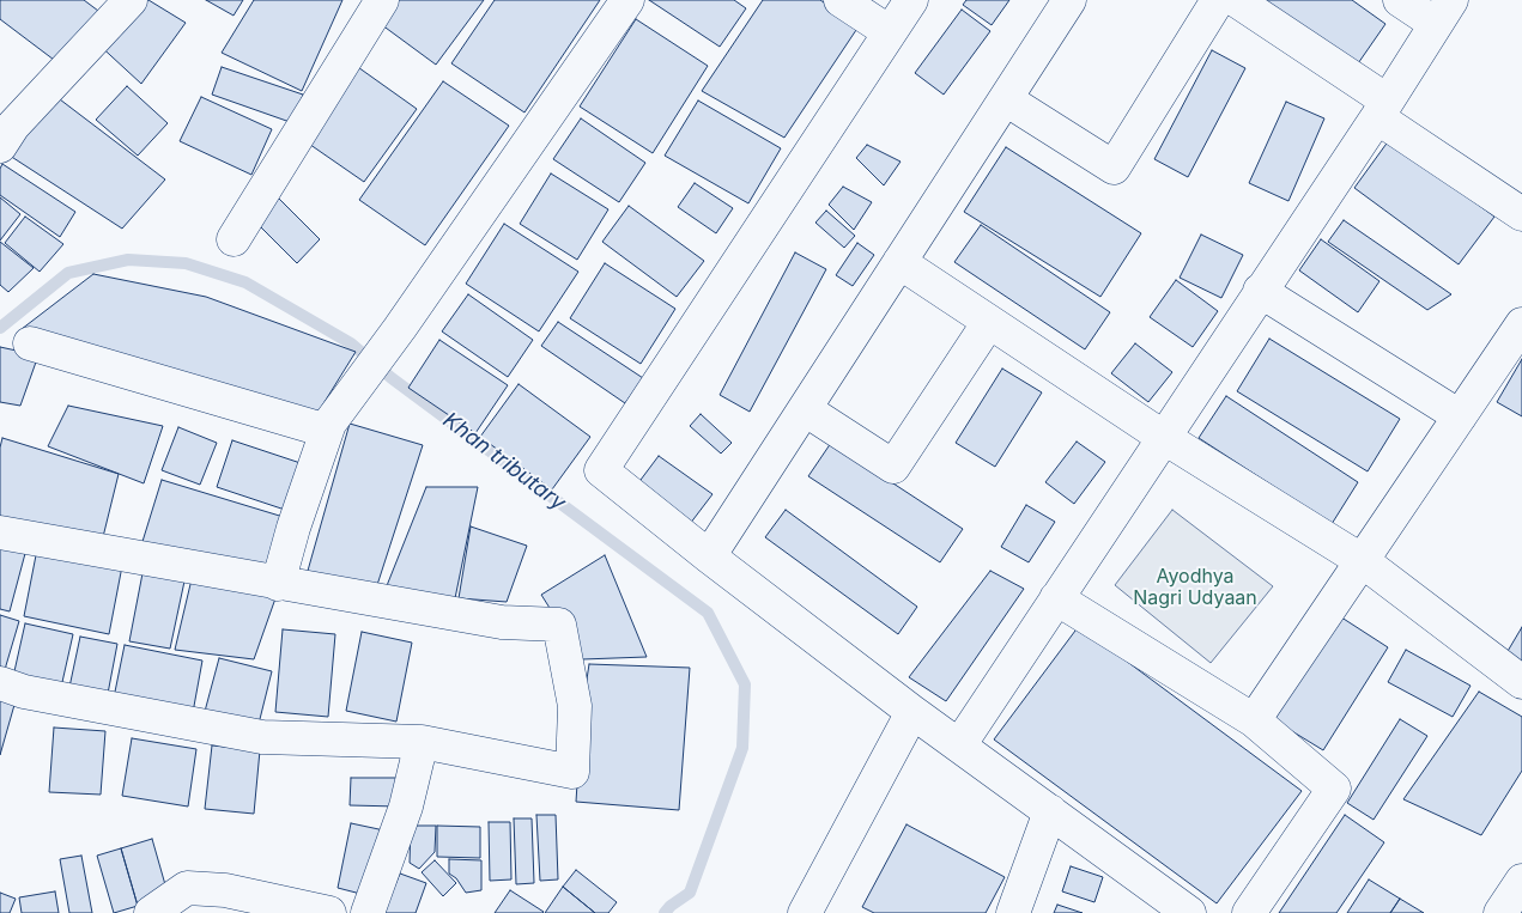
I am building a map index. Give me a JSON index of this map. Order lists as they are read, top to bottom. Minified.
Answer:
{"water":["Khan tributary"],"parks":["Ayodhya Nagri Udyaan"]}
